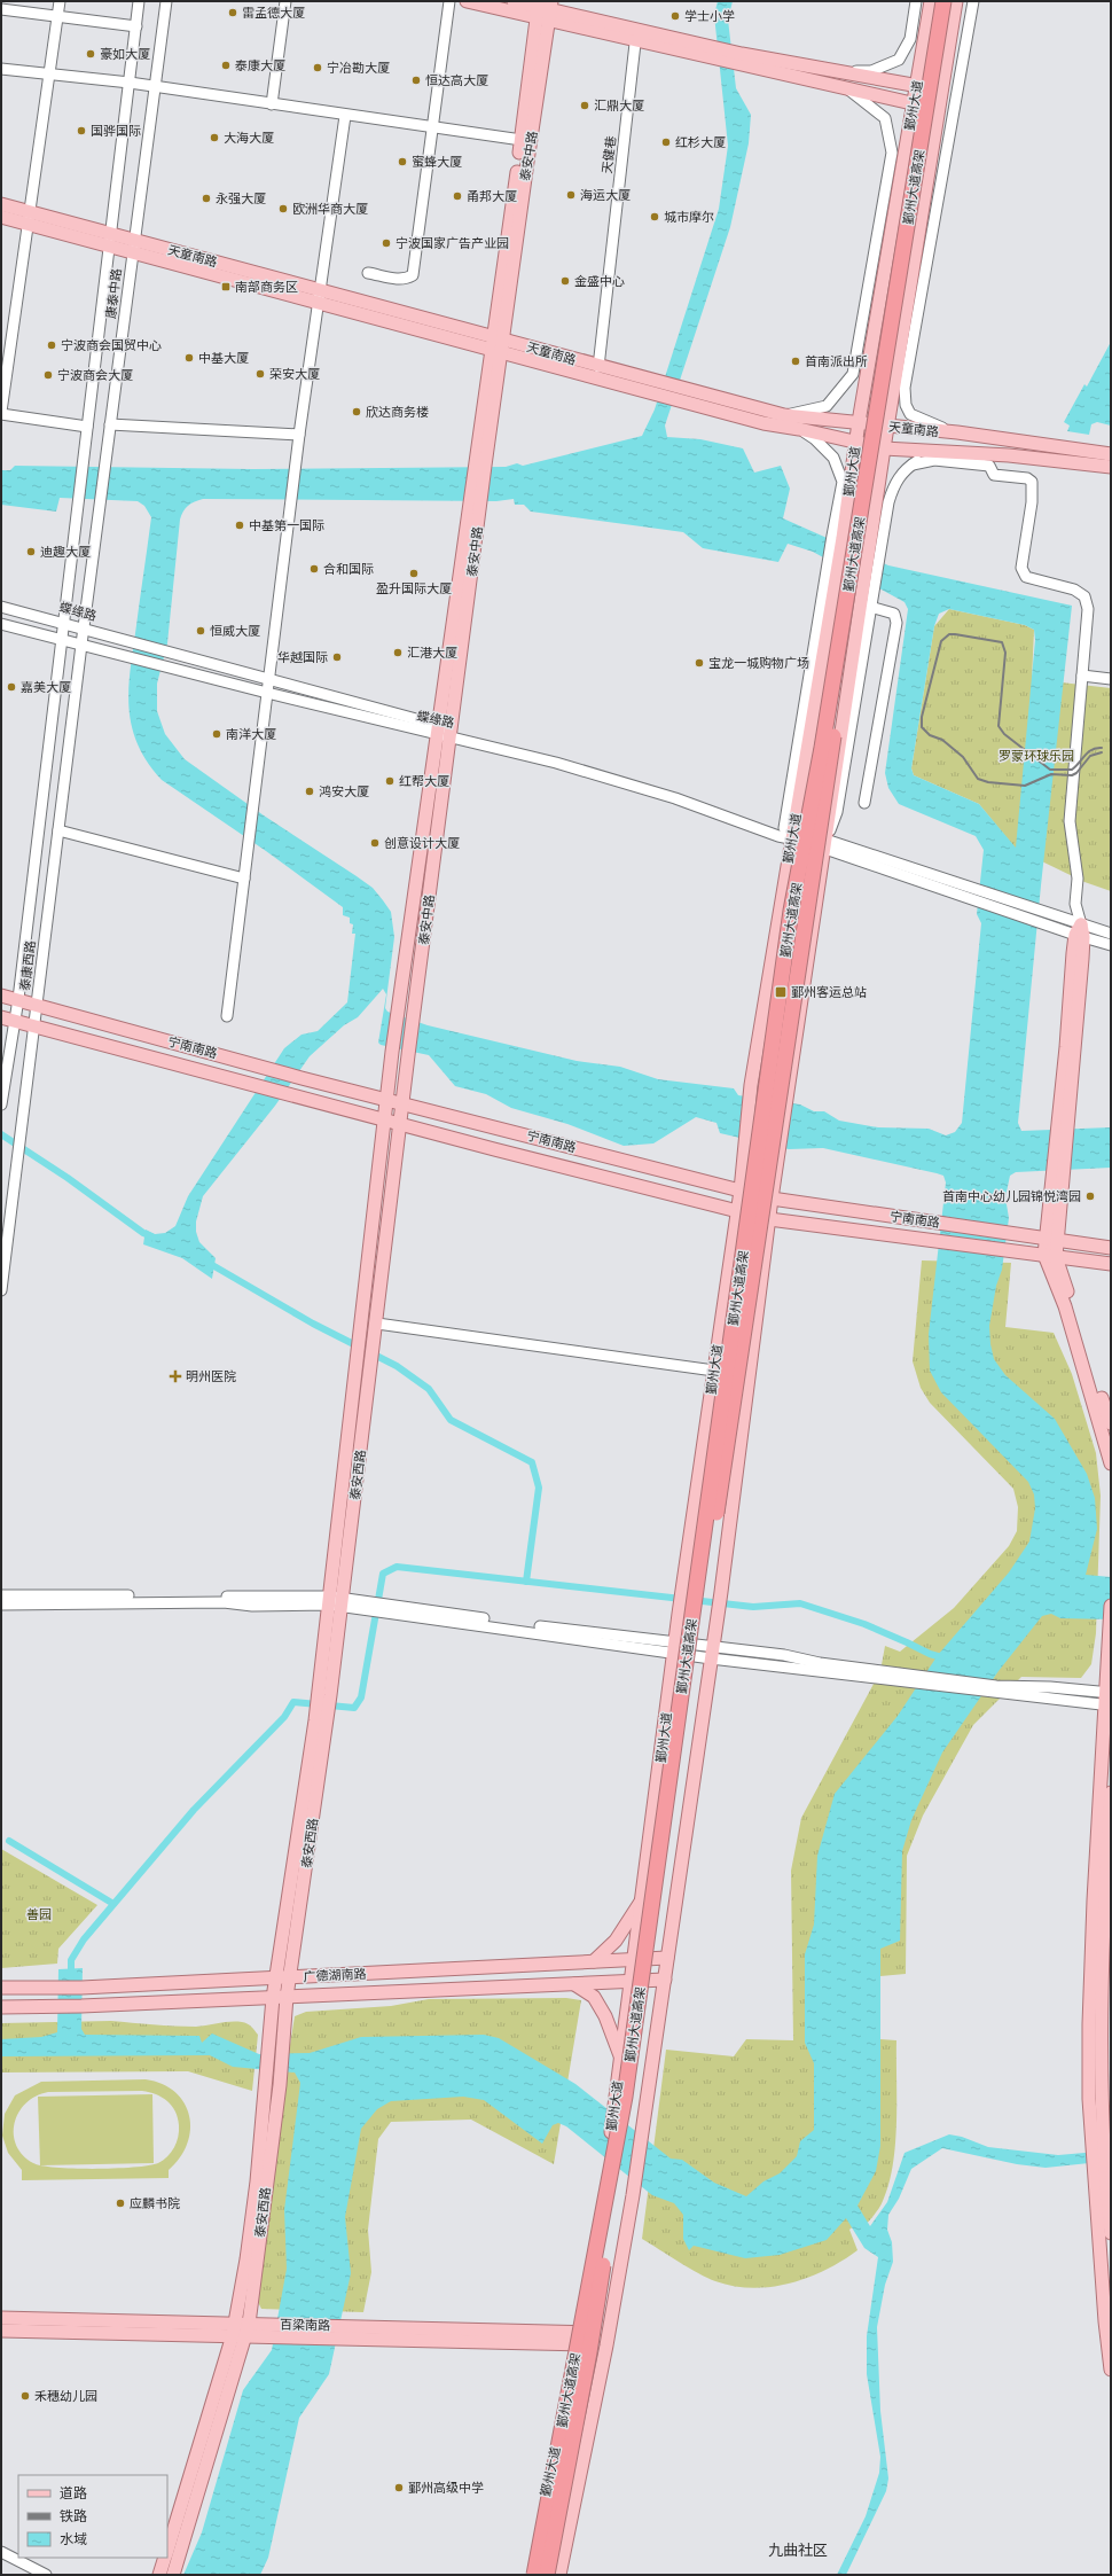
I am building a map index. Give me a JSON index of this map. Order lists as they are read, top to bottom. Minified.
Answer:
{"streets":{"highway":["鄞州大道高架"],"main road":["鄞州大道","泰安中路","天童南路","宁南南路","泰安西路","广德湖南路","百梁南路"],"street":["天健巷","康泰中路","蝶缘路","泰康西路"]},"crossings":[["鄞州大道","天童南路"],["鄞州大道","宁南南路"],["鄞州大道","广德湖南路"],["鄞州大道","百梁南路"],["天健巷","天童南路"],["泰安中路","天童南路"],["泰安中路","蝶缘路"],["泰安中路","宁南南路"],["泰安中路","泰安西路"],["天童南路","康泰中路"],["康泰中路","蝶缘路"],["康泰中路","泰康西路"],["蝶缘路","泰康西路"],["泰康西路","宁南南路"],["宁南南路","泰安西路"],["泰安西路","广德湖南路"],["泰安西路","百梁南路"]],"districts":["九曲社区"],"parks":["罗蒙环球乐园","善园"],"places":{"other":["雷孟德大厦","学士小学","豪如大厦","泰康大厦","宁冶勘大厦","恒达高大厦","汇鼎大厦","国骅国际","大海大厦","红杉大厦","蜜蜂大厦","海运大厦","甬邦大厦","永强大厦","欧洲华商大厦","城市摩尔","宁波国家广告产业园","金盛中心","宁波商会国贸中心","中基大厦","首南派出所","荣安大厦","宁波商会大厦","欣达商务楼","中基第一国际","迪趣大厦","合和国际","盈升国际大厦","恒威大厦","汇港大厦","华越国际","宝龙一城购物广场","嘉美大厦","南洋大厦","红帮大厦","鸿安大厦","创意设计大厦","首南中心幼儿园锦悦湾园","应麟书院","禾穗幼儿园","鄞州高级中学"],"transit":["南部商务区","鄞州客运总站"],"health":["明州医院"]},"legend":["道路","铁路","水域"]}
